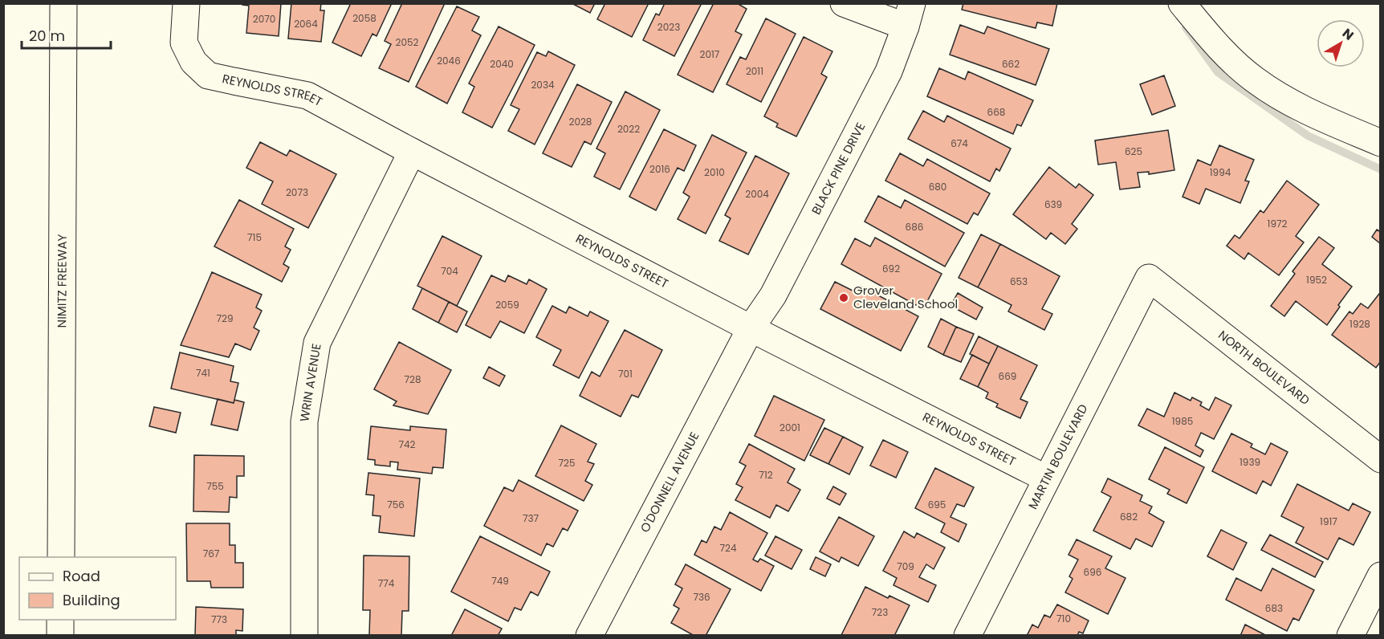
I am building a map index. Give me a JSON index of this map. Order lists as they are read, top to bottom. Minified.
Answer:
{"streets":{"main road":["REYNOLDS STREET","BLACK PINE DRIVE","NIMITZ FREEWAY","NORTH BOULEVARD","WRIN AVENUE","MARTIN BOULEVARD","O'DONNELL AVENUE"]},"crossings":[["REYNOLDS STREET","BLACK PINE DRIVE"],["REYNOLDS STREET","WRIN AVENUE"],["REYNOLDS STREET","MARTIN BOULEVARD"],["REYNOLDS STREET","O'DONNELL AVENUE"],["BLACK PINE DRIVE","O'DONNELL AVENUE"],["NORTH BOULEVARD","MARTIN BOULEVARD"]],"places":["Grover Cleveland School"],"house_numbers":["2058","2070","2064","2023","2052","2017","2046","2040","662","2011","2034","668","2028","2022","674","625","2016","2010","1994","680","2073","2004","639","1972","686","715","692","704","1952","653","2059","729","1928","741","701","669","728","1985","2001","742","1939","725","712","755","756","695","682","737","1917","724","767","709","696","749","774","736","683","723","710","773"],"legend":["Road","Building"],"scale_bar":"20 m","north":"top right"}
